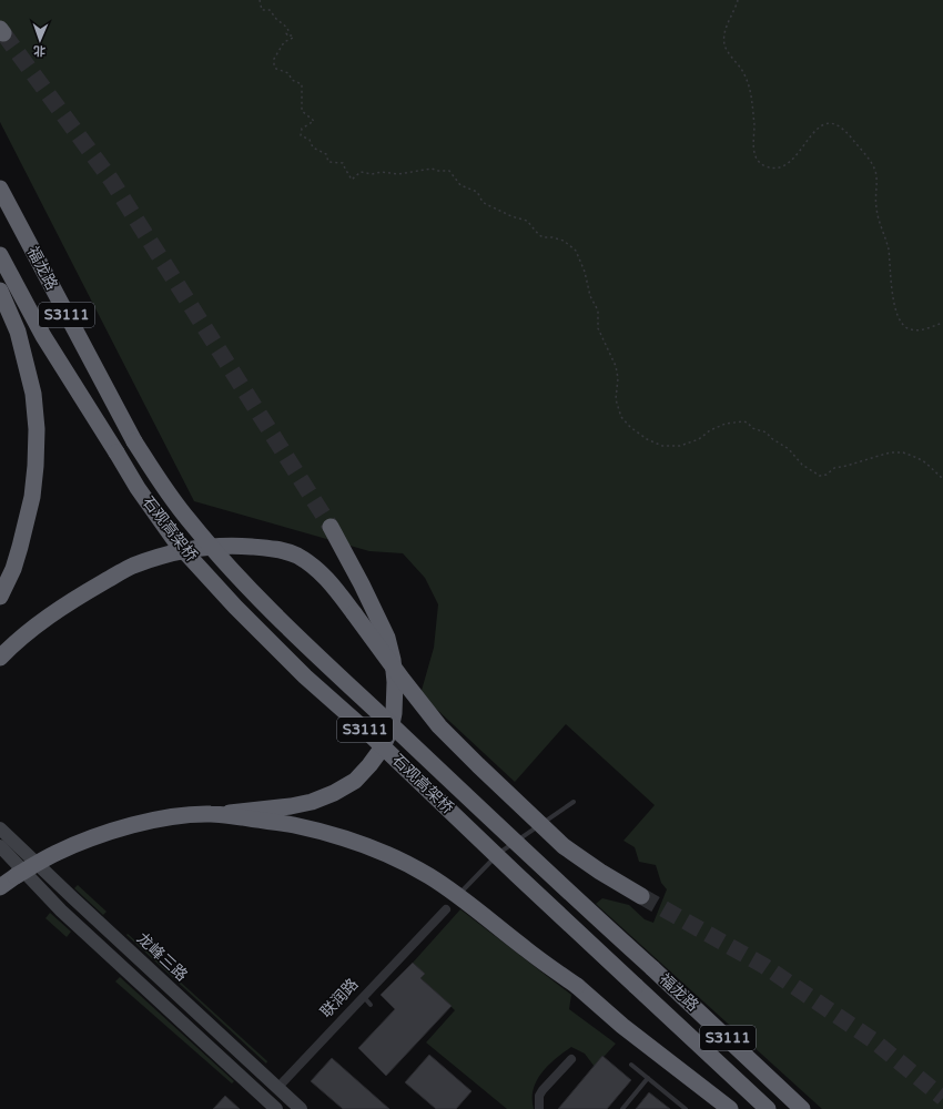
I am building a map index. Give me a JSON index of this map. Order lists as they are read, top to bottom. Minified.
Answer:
{"streets":{"highway":["福龙路","S3111","石观高架桥"],"main road":["龙峰三路","联润路"]},"crossings":[["福龙路","石观高架桥"],["龙峰三路","联润路"]],"north":"bottom"}
